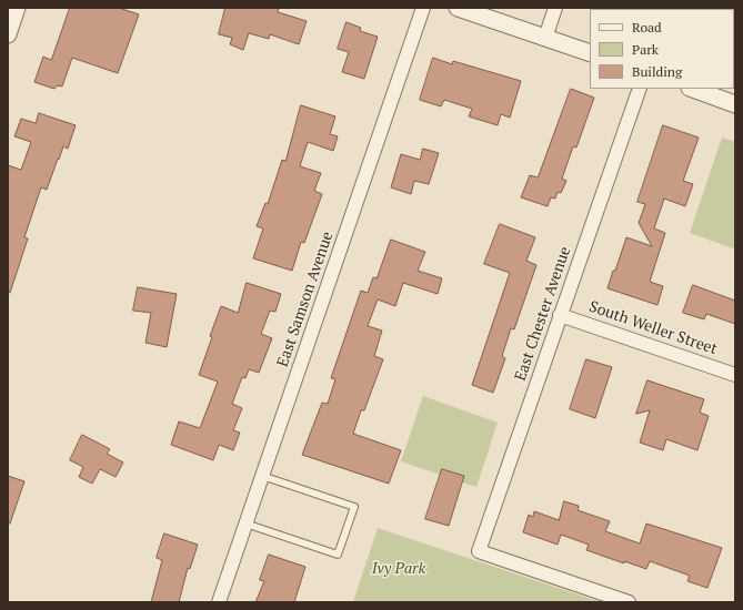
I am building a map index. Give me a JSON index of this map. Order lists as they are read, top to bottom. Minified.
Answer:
{"streets":{"street":["East Samson Avenue","East Chester Avenue","South Weller Street"]},"crossings":[["East Chester Avenue","South Weller Street"]],"parks":["Ivy Park"],"legend":["Road","Park","Building"]}
